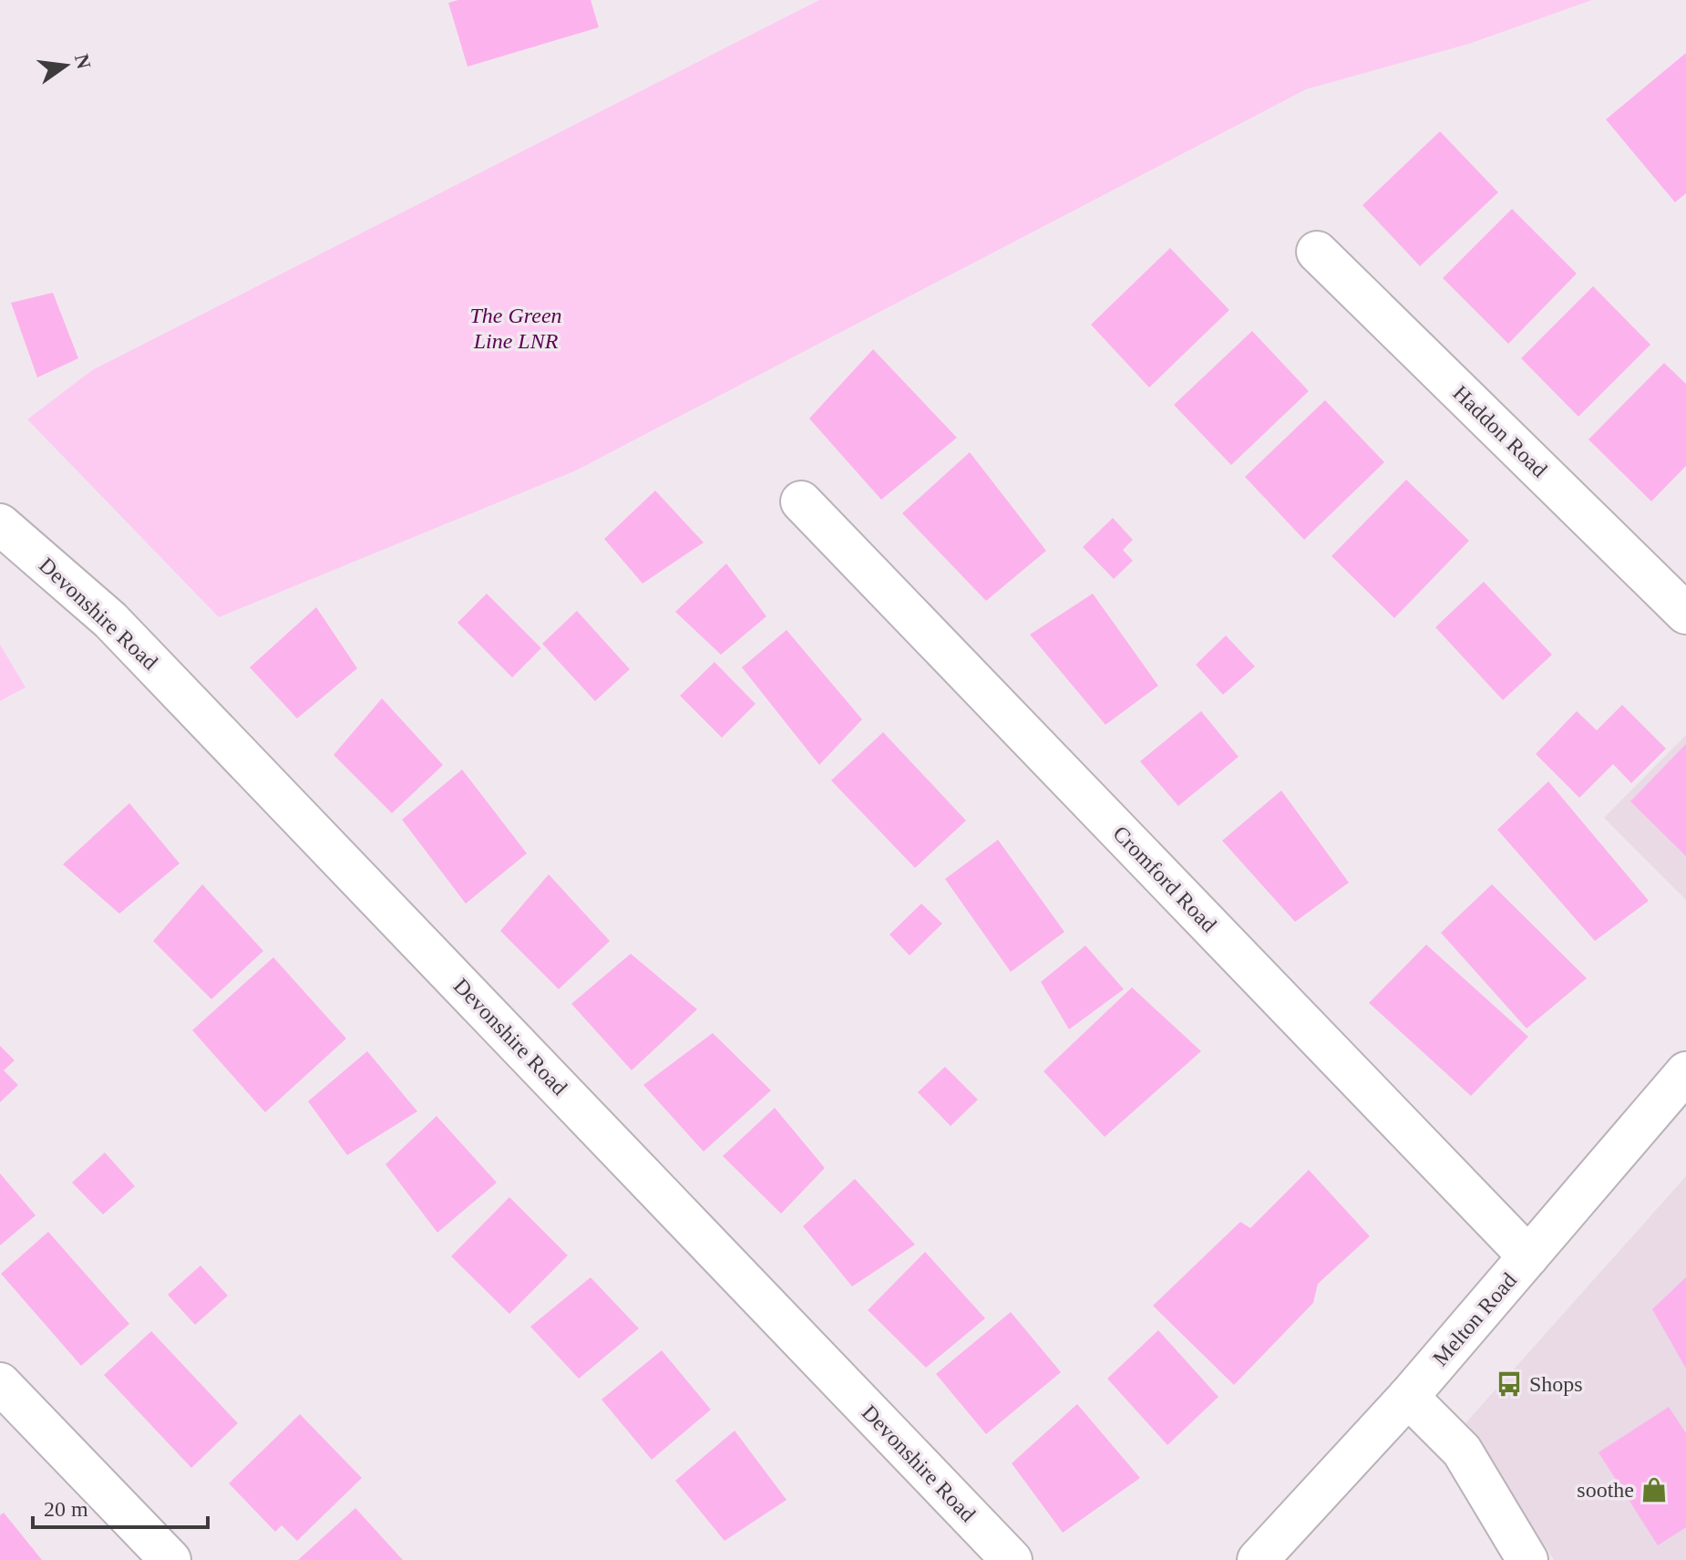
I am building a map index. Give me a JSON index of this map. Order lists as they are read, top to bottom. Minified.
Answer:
{"streets":{"street":["Haddon Road","Devonshire Road","Cromford Road","Melton Road"]},"crossings":[["Cromford Road","Melton Road"]],"parks":["The Green Line LNR"],"places":{"bus stop":["Shops"],"shop":["soothe"]},"scale_bar":"20 m","north":"right"}
